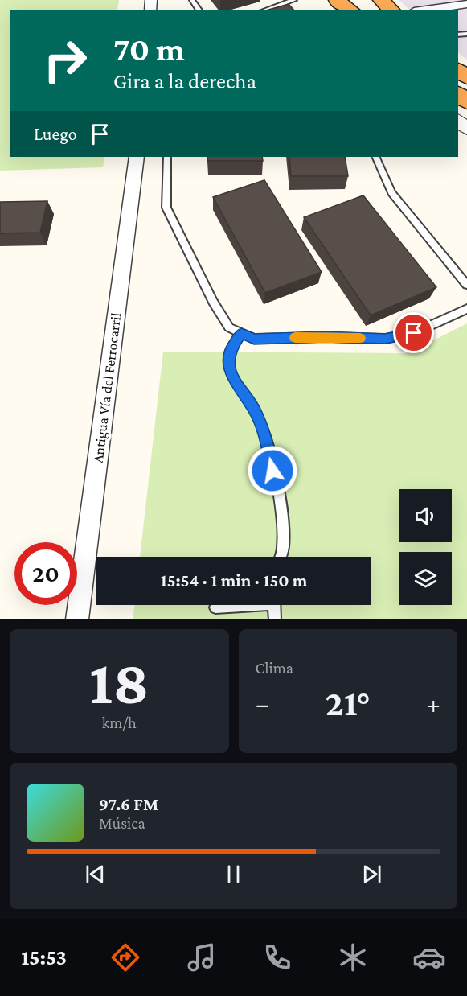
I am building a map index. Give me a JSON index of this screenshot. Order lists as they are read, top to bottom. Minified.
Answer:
{"streets":{"street":["Antigua Vía del Ferrocarril"]},"page":{"turn":["70 m","Gira a la derecha"],"then":"Luego","limit":"20","trip":"15:54 · 1 min · 150 m","tile":[["18","km/h"],"Clima"],"heat":["−","21°","+"],"song":["97.6 FM","Música"],"tabs":"15:53"}}
